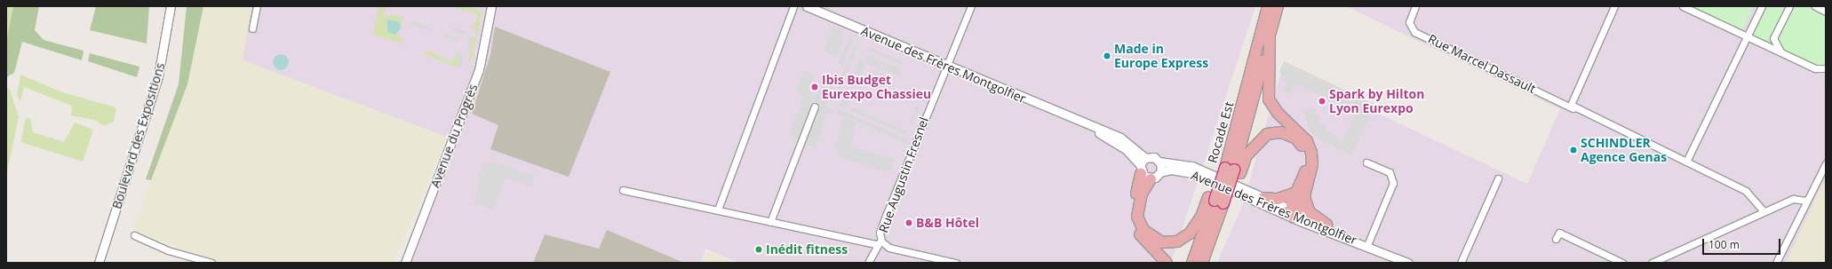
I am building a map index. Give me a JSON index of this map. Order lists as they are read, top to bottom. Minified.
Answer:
{"streets":{"highway":["Rocade Est"],"street":["Rue Marcel Dassault","Avenue des Frères Montgolfier","Boulevard des Expositions","Avenue du Progrès","Rue Augustin Fresnel"]},"crossings":[["Avenue des Frères Montgolfier","Rue Augustin Fresnel"]],"places":["Made in Europe Express","Ibis Budget Eurexpo Chassieu","Spark by Hilton Lyon Eurexpo","SCHINDLER Agence Genas","B&B Hôtel","Inédit fitness"],"scale_bar":"100 m"}
